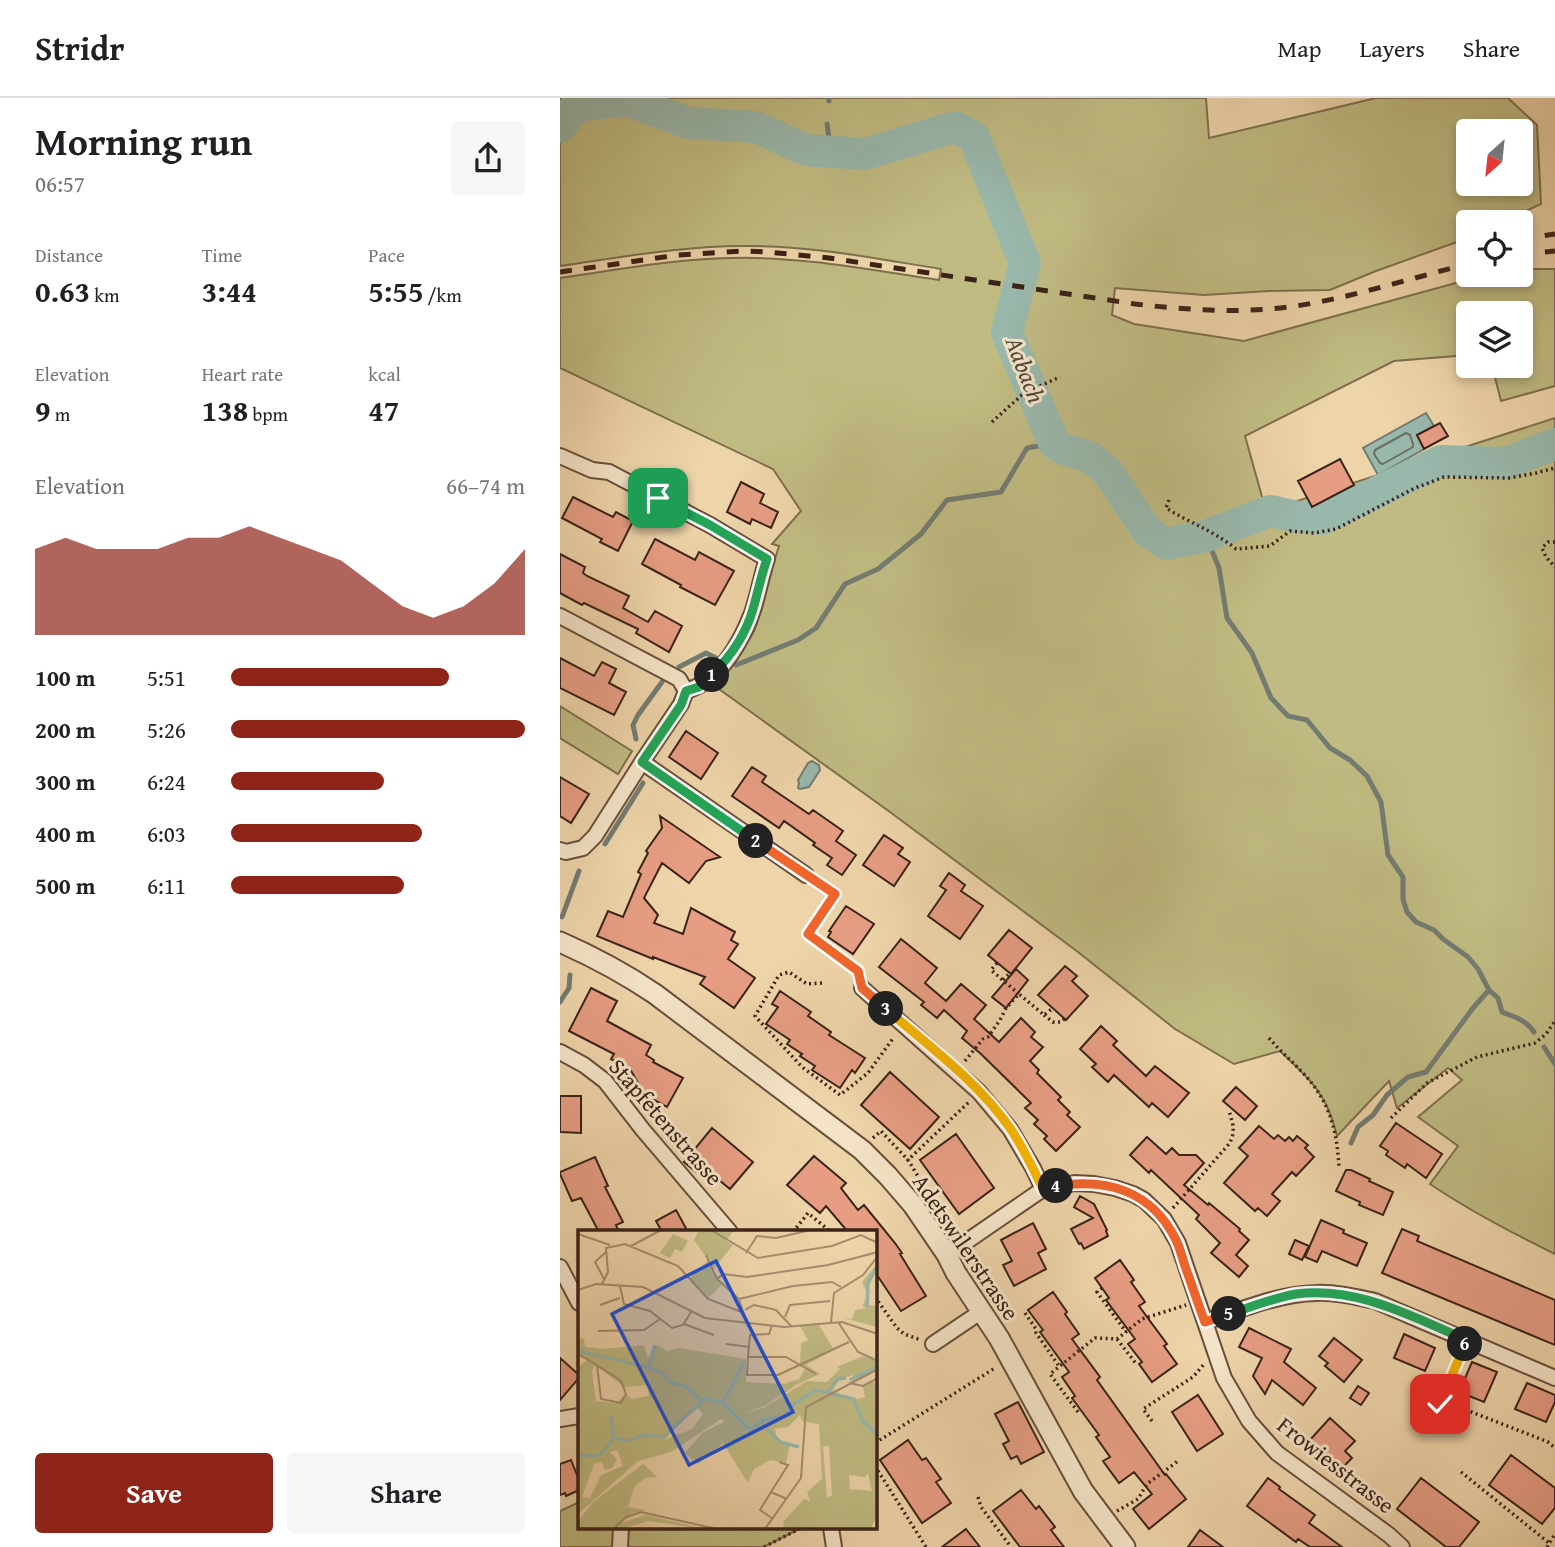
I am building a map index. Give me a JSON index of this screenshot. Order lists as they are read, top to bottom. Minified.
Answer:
{"streets":{"street":["Stapfetenstrasse","Adetswilerstrasse","Frowiesstrasse"]},"crossings":[["Adetswilerstrasse","Frowiesstrasse"]],"water":["Aabach"],"north":"bottom left","page":{"header":"Stridr","nav":["Map","Layers","Share"],"heading":["Morning run","06:57"],"stats":[["Distance","0.63 km"],["Time","3:44"],["Pace","5:55 /km"],["Elevation","9 m"],["Heart rate","138 bpm"],["kcal","47"]],"chart":["Elevation","66–74 m"],"list":[{"name":"100 m","note":"5:51"},{"name":"200 m","note":"5:26"},{"name":"300 m","note":"6:24"},{"name":"400 m","note":"6:03"},{"name":"500 m","note":"6:11"}],"pins":["1","2","3","4","5","6"],"buttons":["Save","Share"]}}
